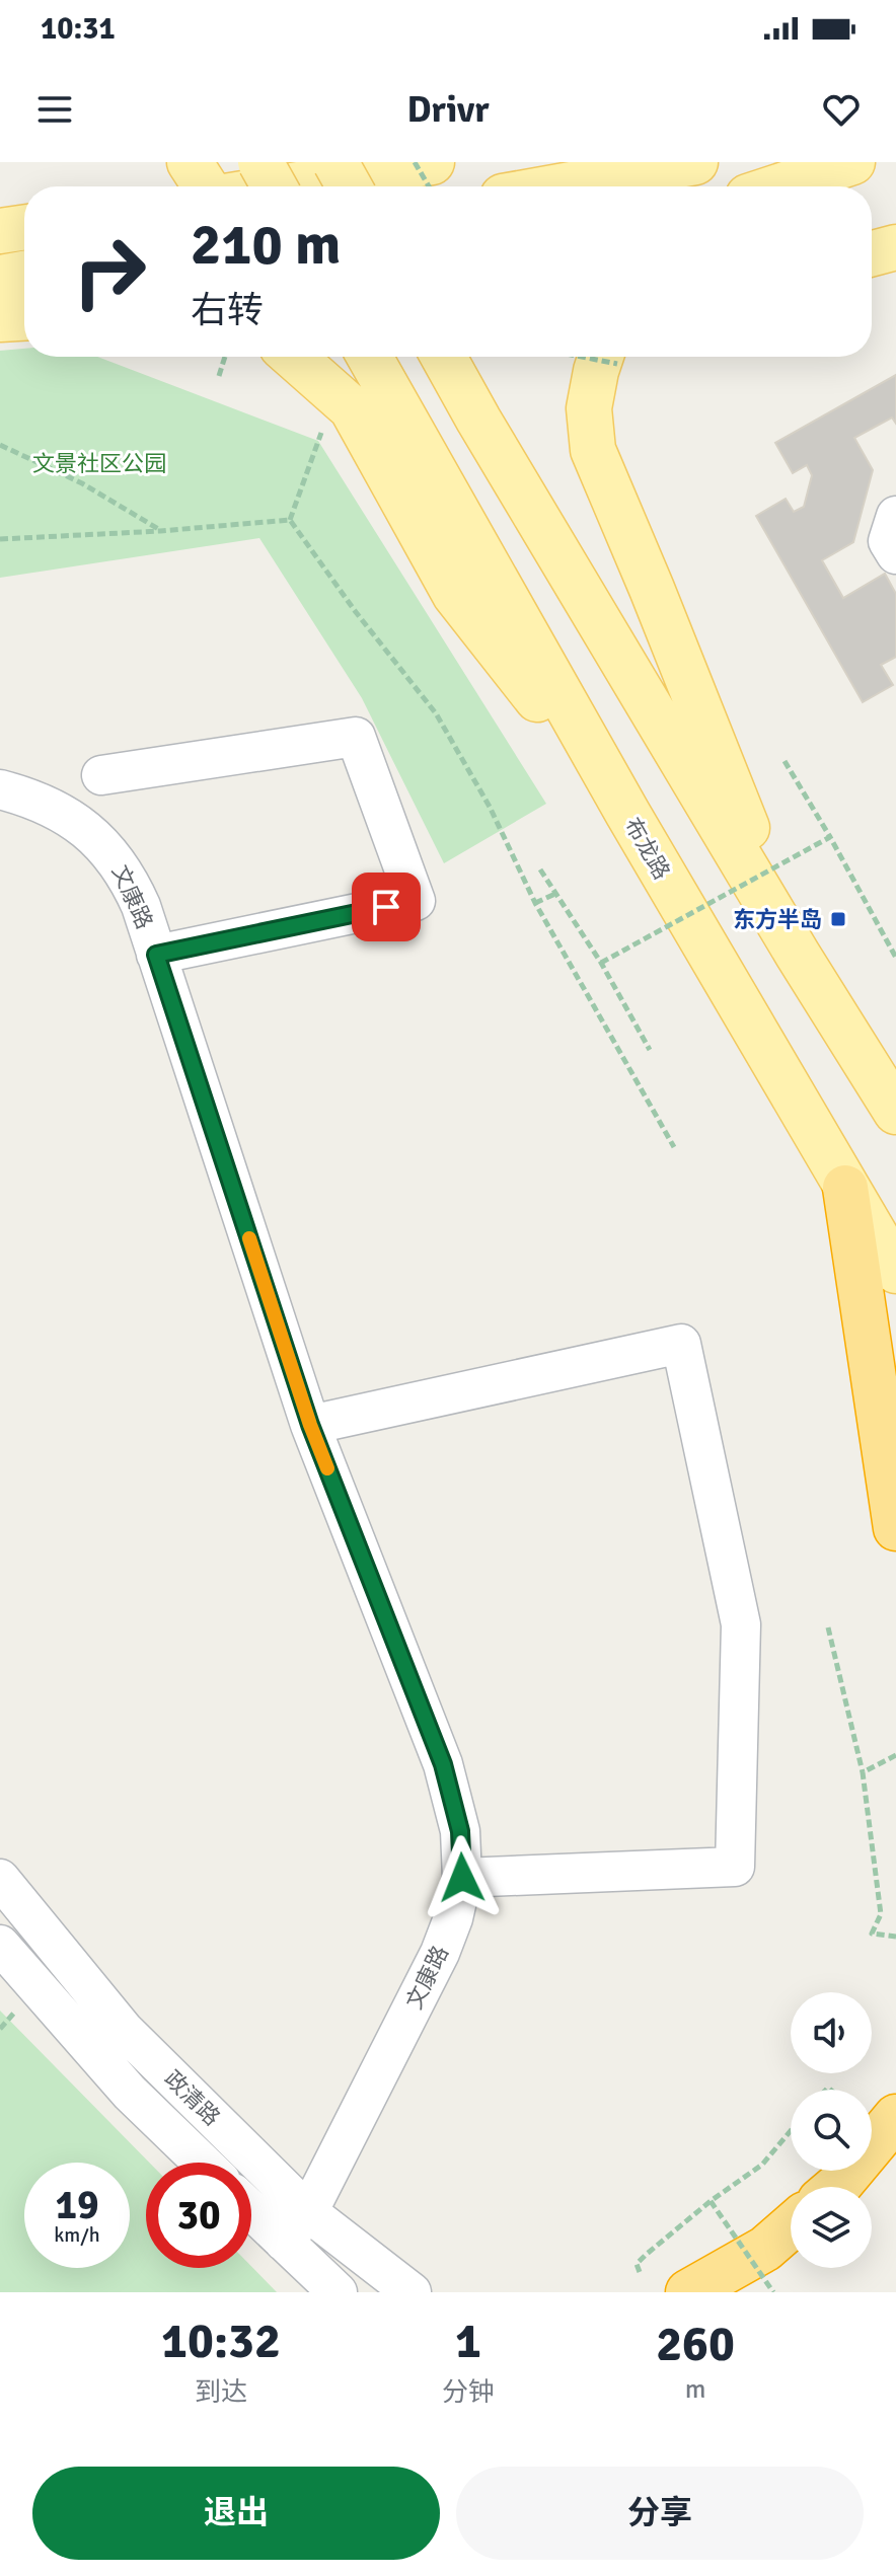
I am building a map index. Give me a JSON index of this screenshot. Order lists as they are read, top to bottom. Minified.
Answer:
{"streets":{"main road":["布龙路"],"street":["文康路","政清路"]},"crossings":[["文康路","政清路"]],"parks":["文景社区公园"],"places":{"transit":["东方半岛"]},"page":{"status":"10:31","header":"Drivr","turn":["210 m","右转"],"speed":"19 km/h","limit":"30","eta":["10:32","到达","1","分钟","260","m"],"buttons":["退出","分享"]}}
